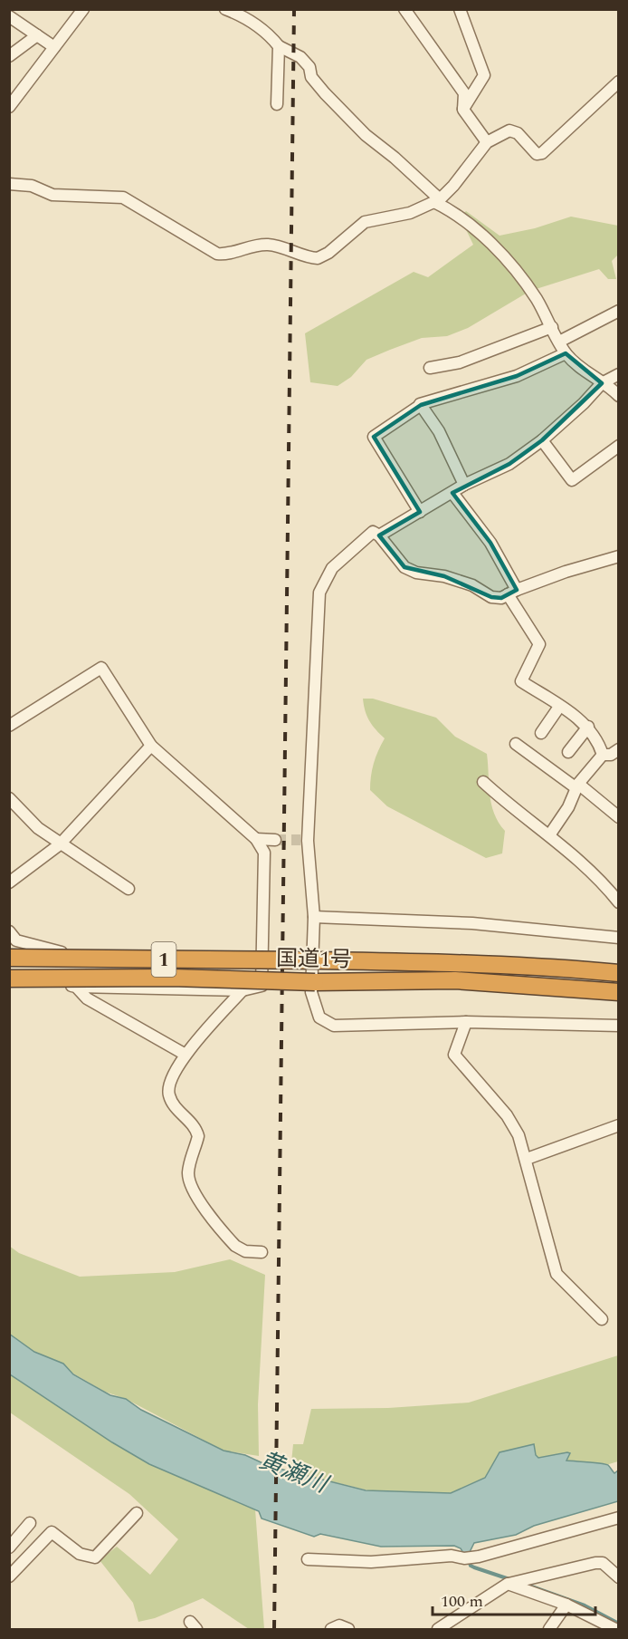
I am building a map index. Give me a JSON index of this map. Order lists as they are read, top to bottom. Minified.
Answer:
{"streets":{"highway":["1","国道1号"]},"water":["黄瀬川"],"scale_bar":"100 m"}
